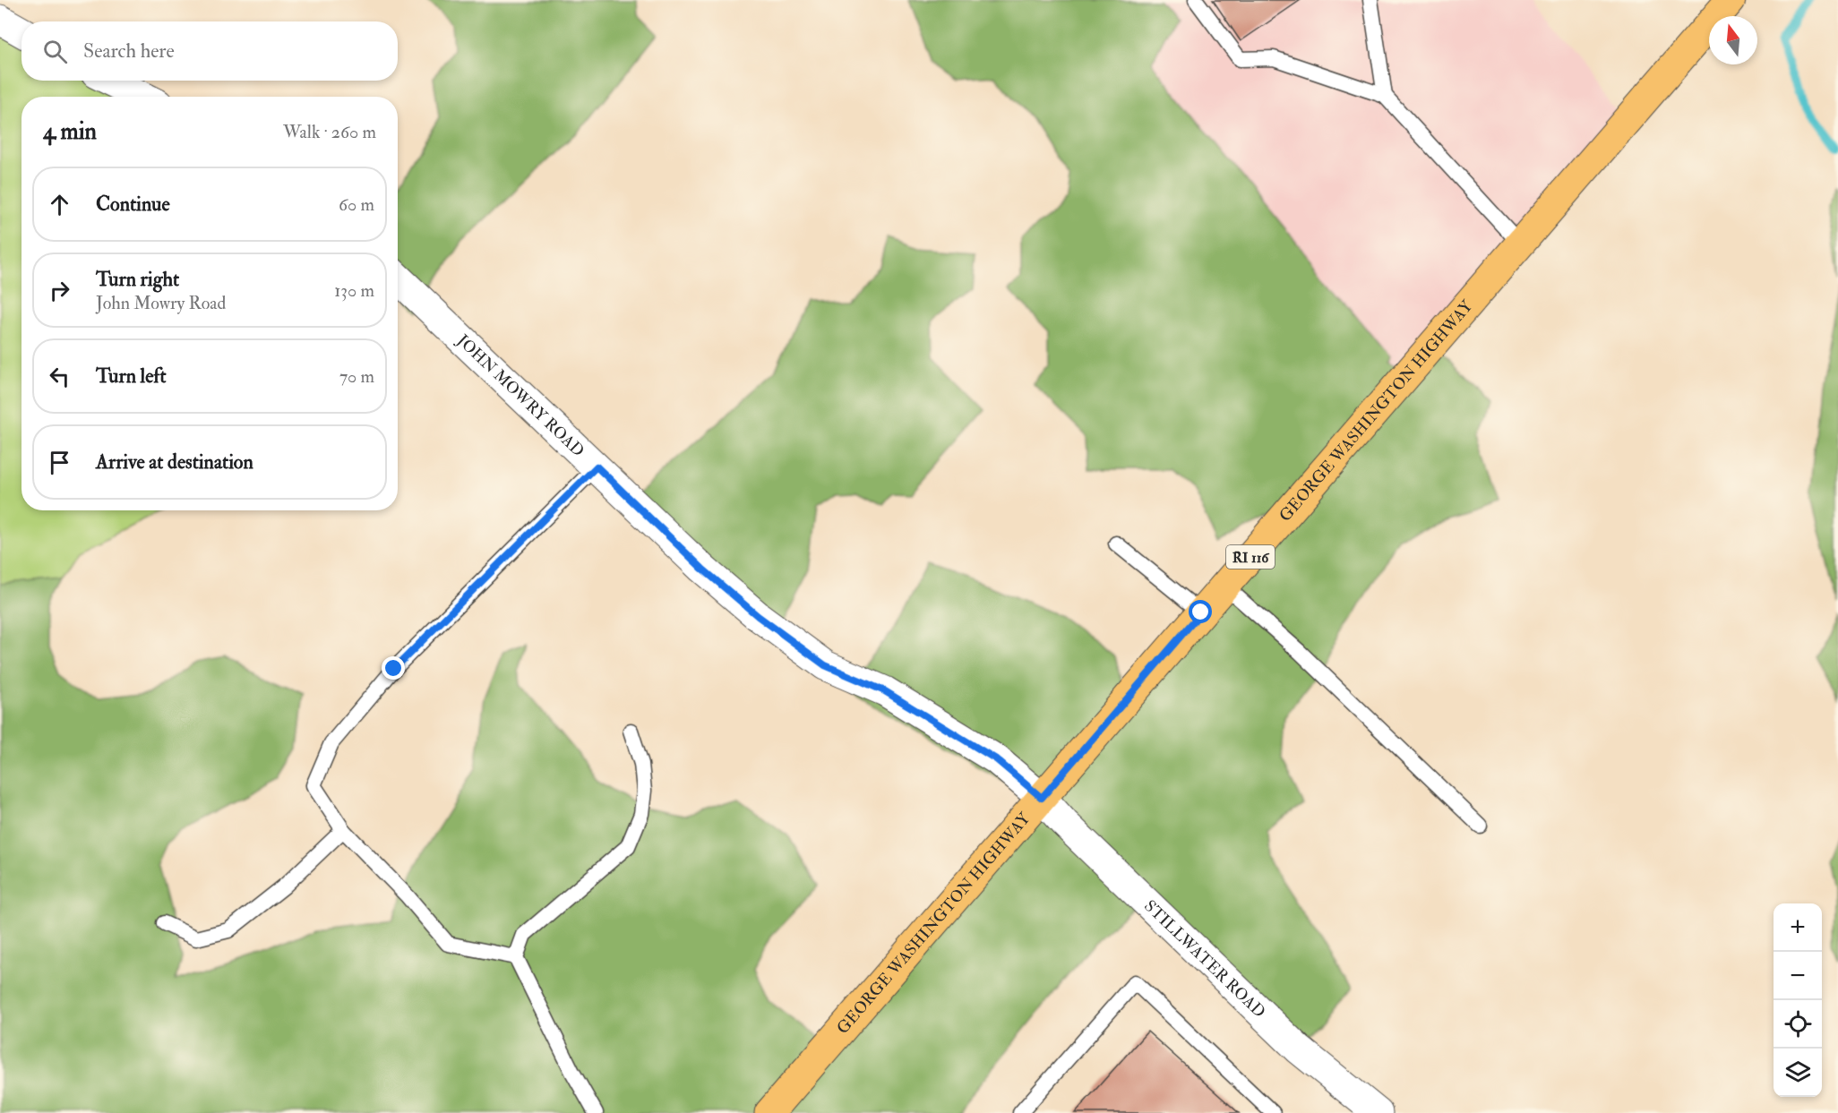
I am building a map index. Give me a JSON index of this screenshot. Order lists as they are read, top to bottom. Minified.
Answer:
{"streets":{"main road":["GEORGE WASHINGTON HIGHWAY","RI 116"],"street":["JOHN MOWRY ROAD","STILLWATER ROAD"]},"crossings":[["JOHN MOWRY ROAD","GEORGE WASHINGTON HIGHWAY"],["JOHN MOWRY ROAD","STILLWATER ROAD"],["GEORGE WASHINGTON HIGHWAY","STILLWATER ROAD"]],"north":"top","page":{"search":"Search here","heading":["4 min","Walk · 260 m"],"list":[["Continue","60 m"],["Turn right","John Mowry Road","130 m"],["Turn left","70 m"],"Arrive at destination"],"map_buttons":["+","−"]}}
